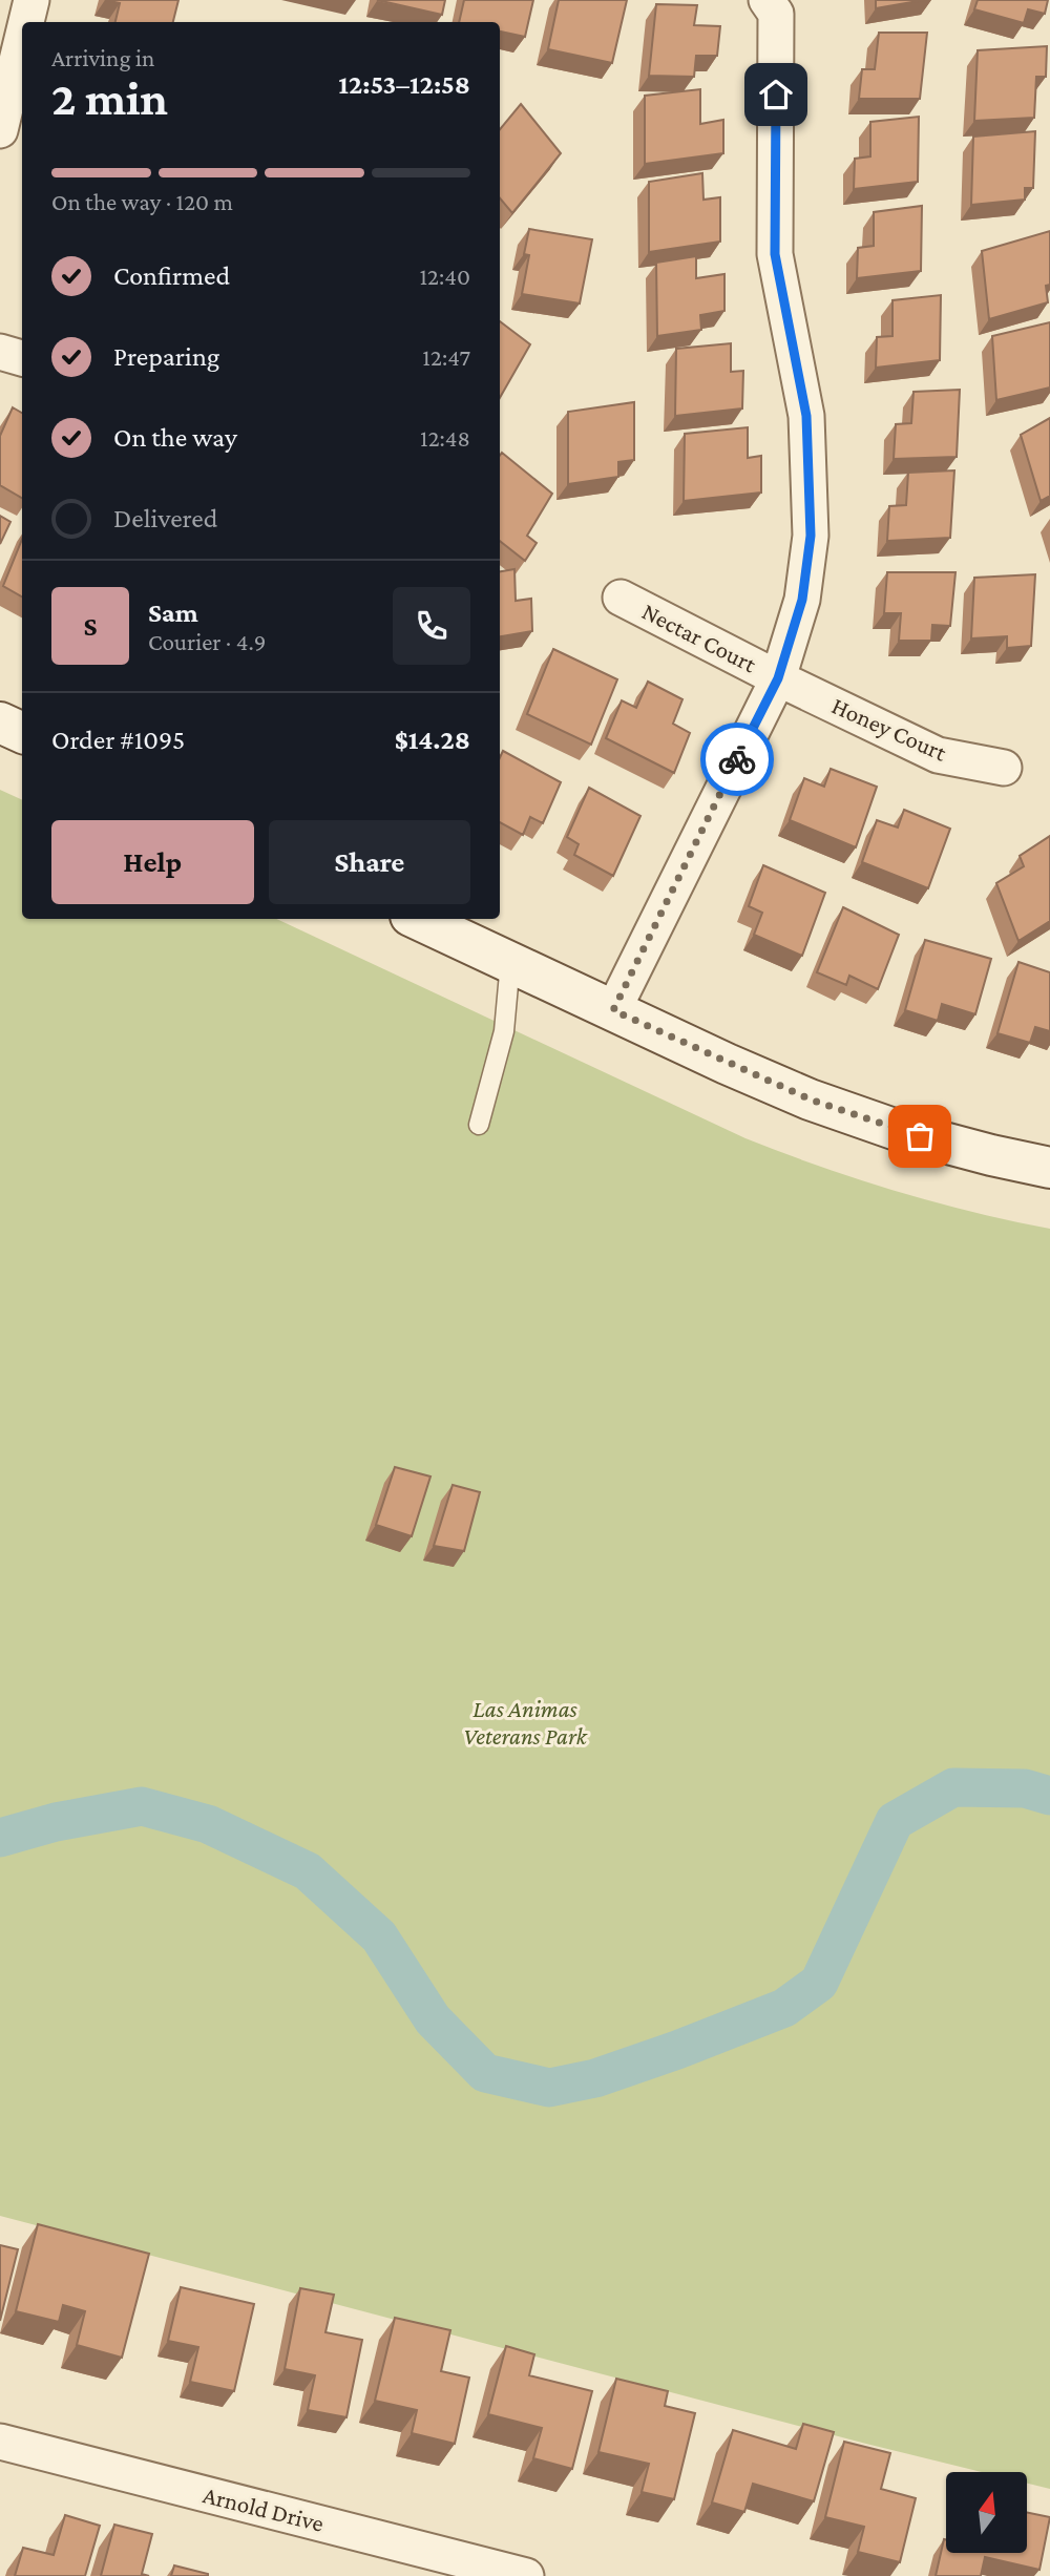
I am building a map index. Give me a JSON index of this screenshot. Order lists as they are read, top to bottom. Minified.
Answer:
{"streets":{"street":["Nectar Court","Honey Court","Arnold Drive"]},"crossings":[["Nectar Court","Honey Court"]],"parks":["Las Animas Veterans Park"],"north":"top","page":{"heading":["2 min","Arriving in","12:53–12:58"],"panel":["Sam","Courier · 4.9","Order #1095","$14.28"],"bar":"On the way · 120 m","list":[["Confirmed","12:40"],["Preparing","12:47"],["On the way","12:48"],"Delivered"],"round":"S","buttons":["Help","Share"]}}
